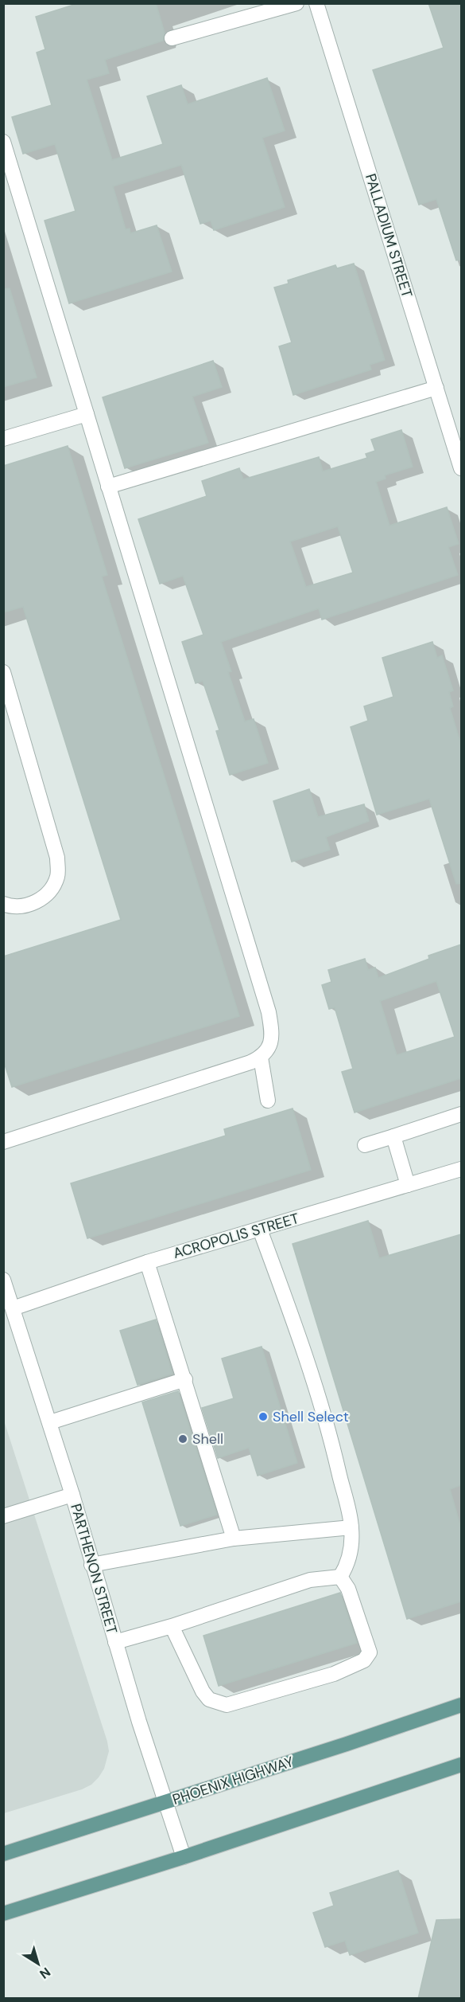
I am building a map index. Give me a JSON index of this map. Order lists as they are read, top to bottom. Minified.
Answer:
{"streets":{"main road":["PHOENIX HIGHWAY"],"street":["PALLADIUM STREET","ACROPOLIS STREET","PARTHENON STREET"]},"crossings":[["ACROPOLIS STREET","PARTHENON STREET"],["PARTHENON STREET","PHOENIX HIGHWAY"]],"places":["Shell Select","Shell"],"north":"bottom right"}
